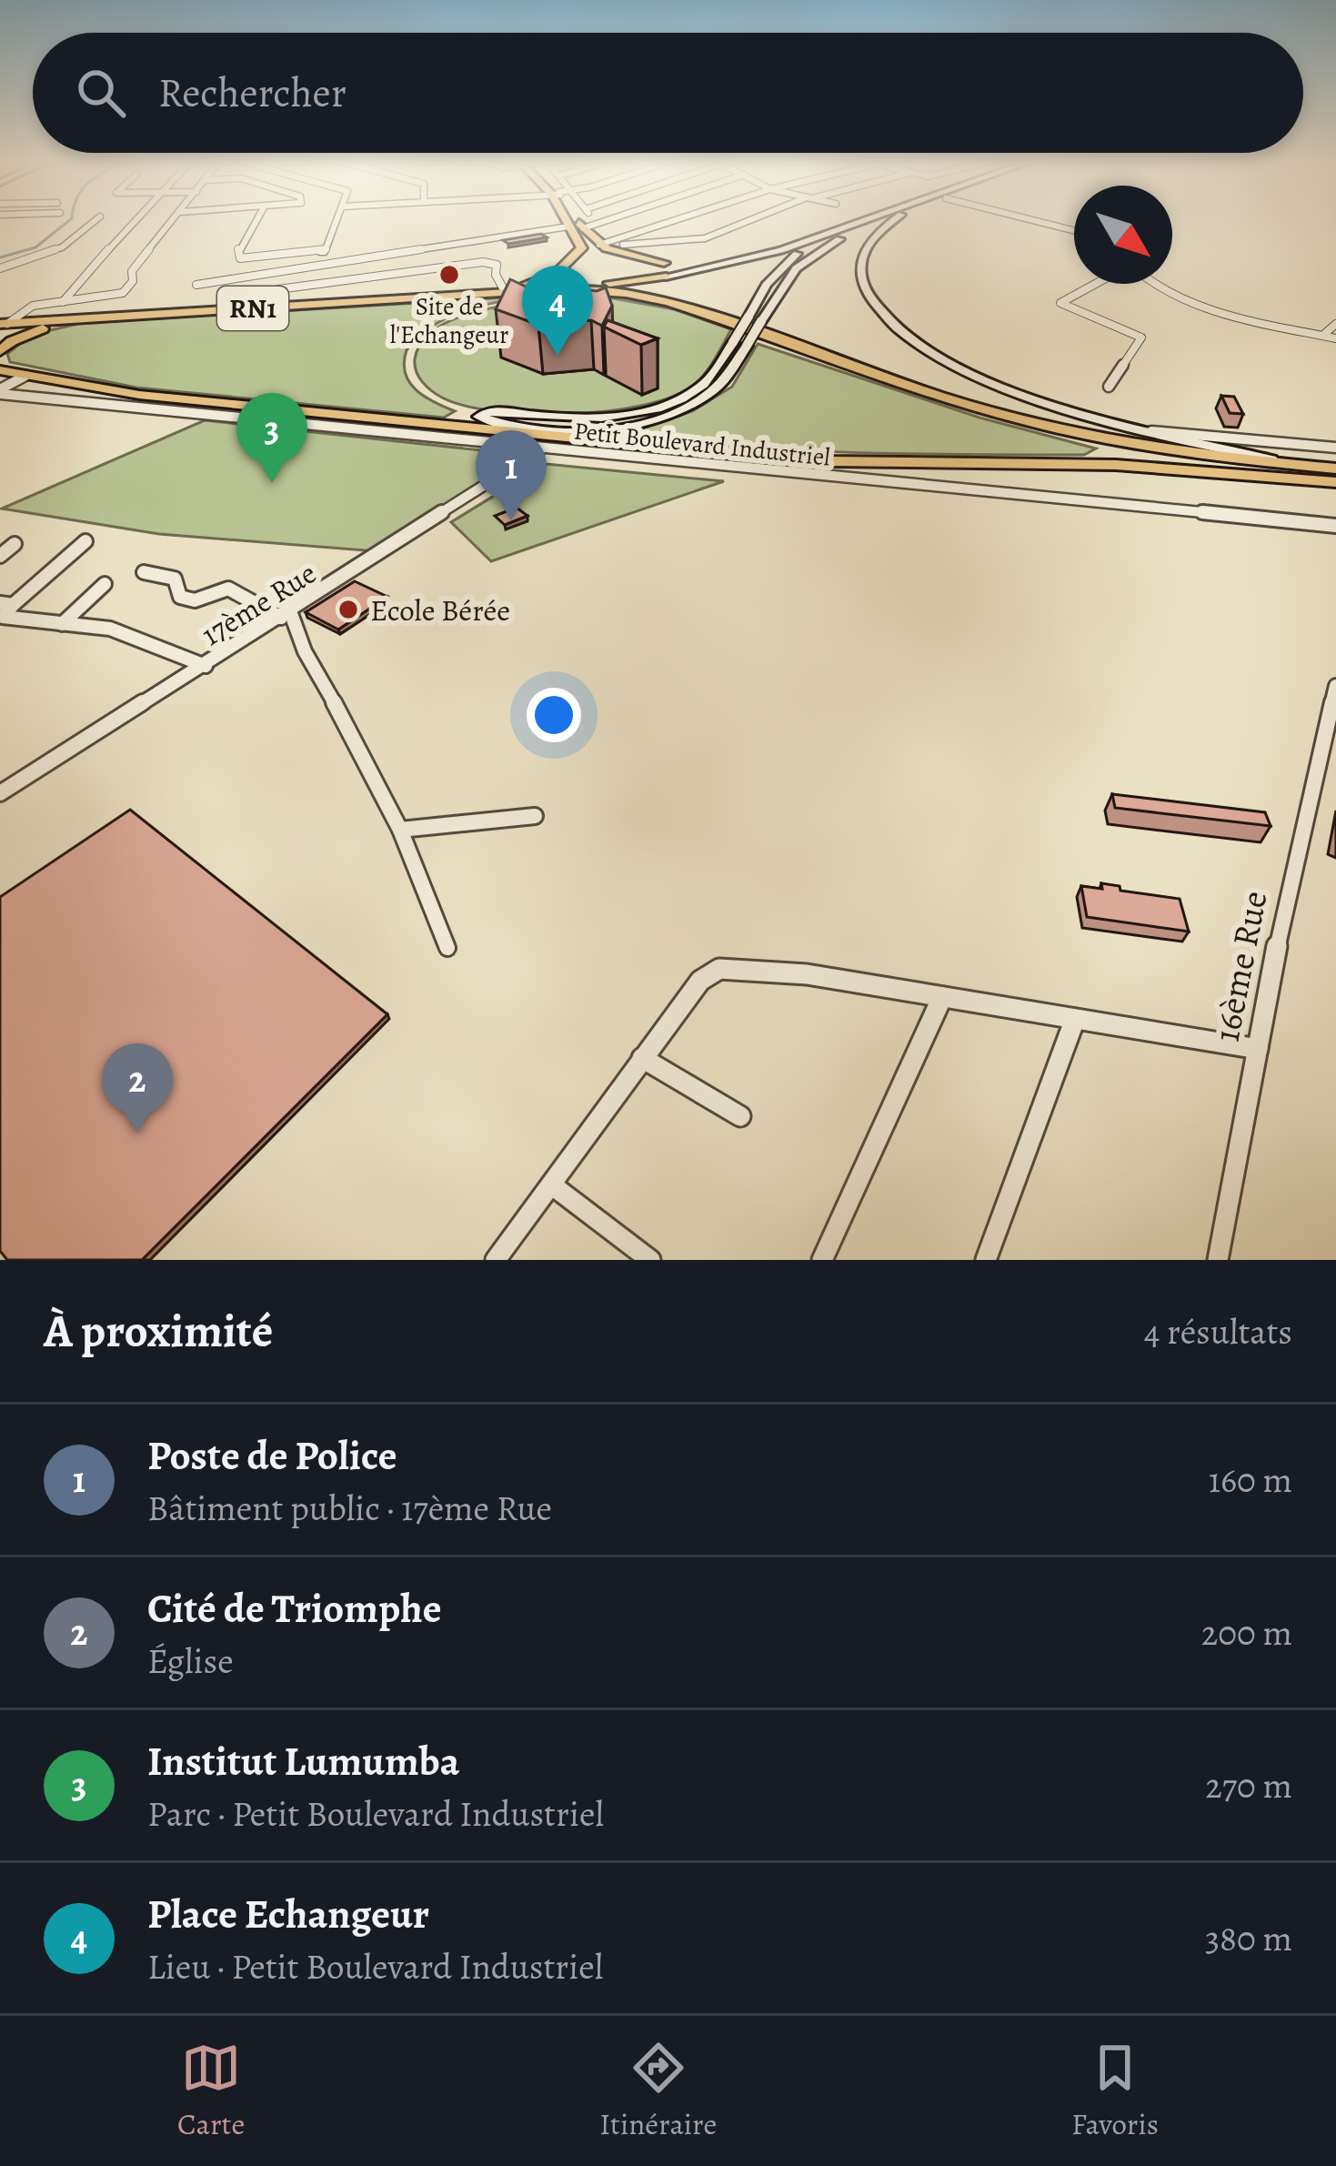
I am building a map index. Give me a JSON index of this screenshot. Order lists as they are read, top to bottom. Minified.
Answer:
{"streets":{"highway":["RN1"],"street":["Petit Boulevard Industriel","17ème Rue","16ème Rue"]},"crossings":[["Petit Boulevard Industriel","17ème Rue"]],"places":["Site de l'Echangeur","Ecole Bérée"],"north":"bottom right","page":{"search":"Rechercher","pins":["4","3","1","2"],"heading":["À proximité","4 résultats"],"list":[{"mark":"1","name":"Poste de Police","note":"Bâtiment public · 17ème Rue","value":"160 m"},{"mark":"2","name":"Cité de Triomphe","note":"Église","value":"200 m"},{"mark":"3","name":"Institut Lumumba","note":"Parc · Petit Boulevard Industriel","value":"270 m"},{"mark":"4","name":"Place Echangeur","note":"Lieu · Petit Boulevard Industriel","value":"380 m"}],"nav":["Carte","Itinéraire","Favoris"]}}
